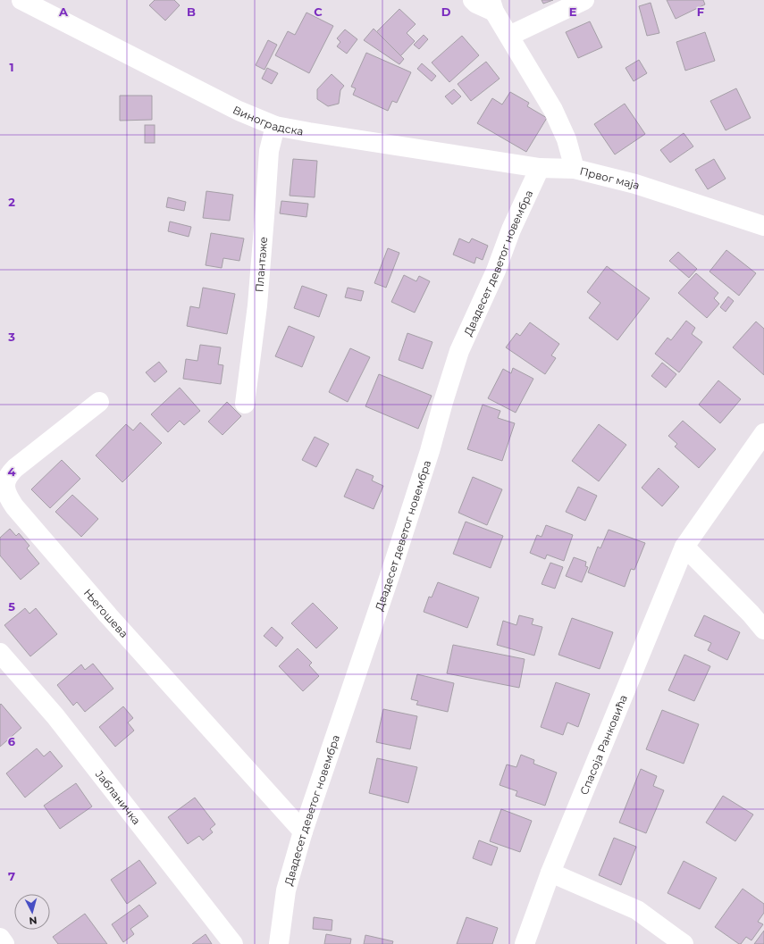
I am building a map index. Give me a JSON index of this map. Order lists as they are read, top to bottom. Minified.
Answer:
{"streets":{"street":["Виноградска","Првог маја","Двадесет деветог новембра","Плантаже","Његошева","Спасоја Ранковића","Јабланичка"]},"crossings":[["Виноградска","Двадесет деветог новембра"],["Виноградска","Плантаже"],["Двадесет деветог новембра","Његошева"]],"north":"bottom","grid":{"columns":["A","B","C","D","E","F"],"rows":["1","2","3","4","5","6","7"]}}
